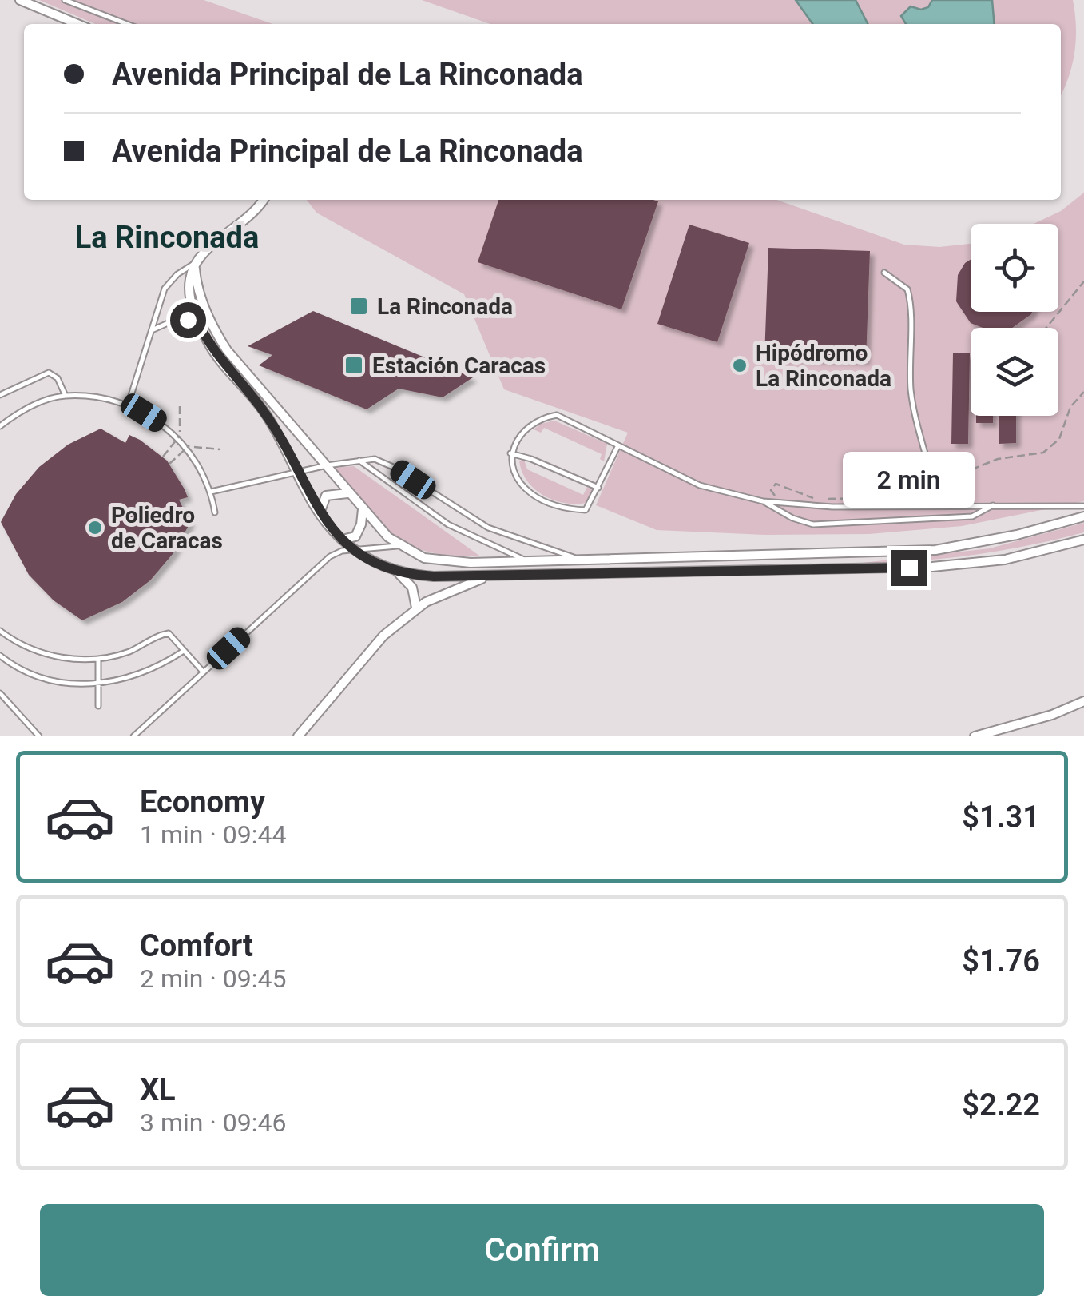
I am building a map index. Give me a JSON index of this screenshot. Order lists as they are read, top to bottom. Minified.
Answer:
{"districts":["La Rinconada"],"places":{"transit":["La Rinconada","Estación Caracas"],"other":["Hipódromo La Rinconada","Poliedro de Caracas"]},"page":{"banner":["Avenida Principal de La Rinconada","Avenida Principal de La Rinconada"],"bubble":"2 min","list":[{"name":"Economy","note":"1 min · 09:44","value":"$1.31"},{"name":"Comfort","note":"2 min · 09:45","value":"$1.76"},{"name":"XL","note":"3 min · 09:46","value":"$2.22"}],"buttons":"Confirm"}}
